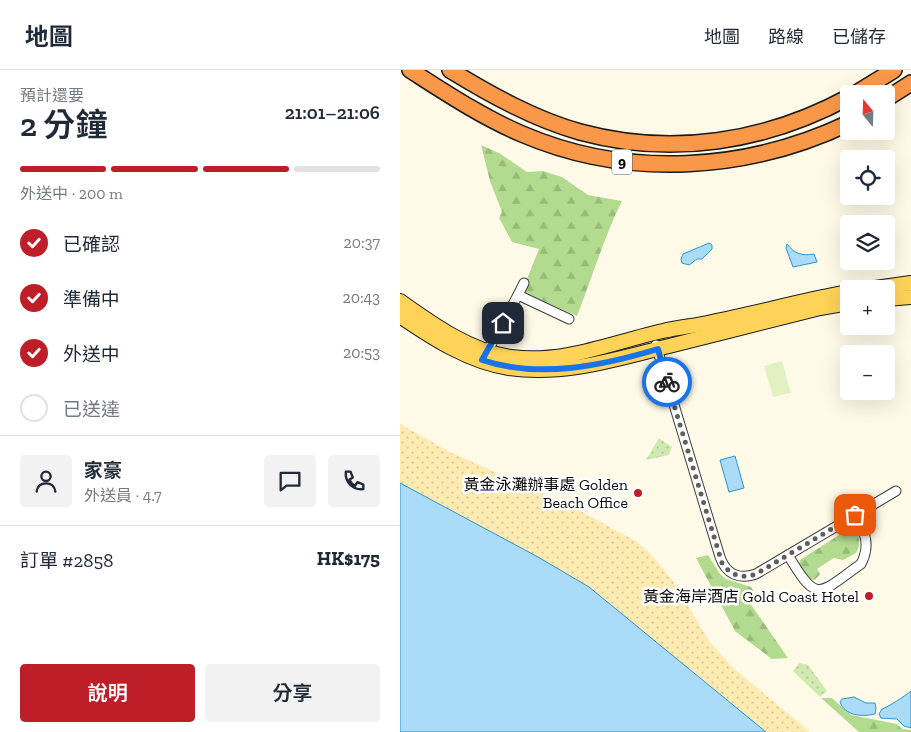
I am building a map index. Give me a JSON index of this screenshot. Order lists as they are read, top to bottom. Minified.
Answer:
{"streets":{"highway":["9"]},"places":["黃金泳灘辦事處 Golden Beach Office","黃金海岸酒店 Gold Coast Hotel"],"north":"top","page":{"header":"地圖","nav":["地圖","路線","已儲存"],"heading":["2 分鐘","預計還要","21:01–21:06"],"panel":["家豪","外送員 · 4.7","訂單 #2858","HK$175"],"map_buttons":["+","−"],"bar":"外送中 · 200 m","list":[["已確認","20:37"],["準備中","20:43"],["外送中","20:53"],"已送達"],"buttons":["說明","分享"]}}
